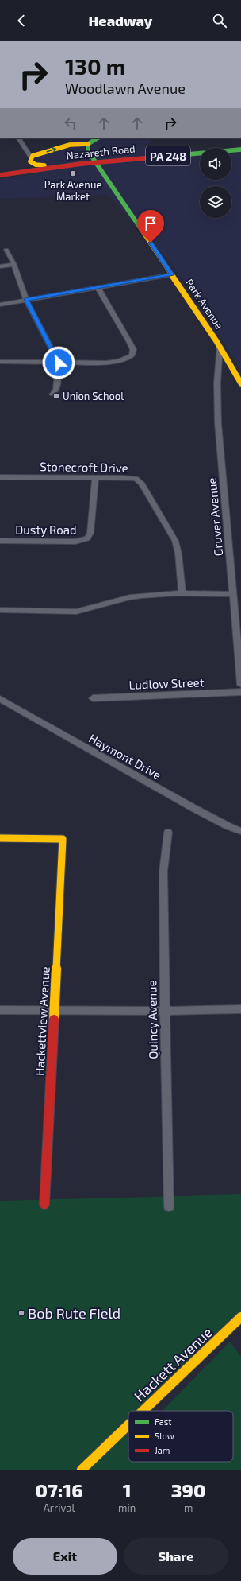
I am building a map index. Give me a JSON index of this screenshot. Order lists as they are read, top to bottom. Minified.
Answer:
{"streets":{"main road":["Nazareth Road","PA 248","Park Avenue","Hackettview Avenue","Hackett Avenue"],"street":["Stonecroft Drive","Gruver Avenue","Dusty Road","Ludlow Street","Haymont Drive","Quincy Avenue"]},"crossings":[["Nazareth Road","Park Avenue"],["Park Avenue","Gruver Avenue"],["Stonecroft Drive","Dusty Road"]],"places":["Park Avenue Market","Union School","Bob Rute Field"],"legend":["Fast","Slow","Jam"],"page":{"header":"Headway","turn":["130 m","Woodlawn Avenue"],"eta":["07:16","Arrival","1","min","390","m"],"buttons":["Exit","Share"]}}
